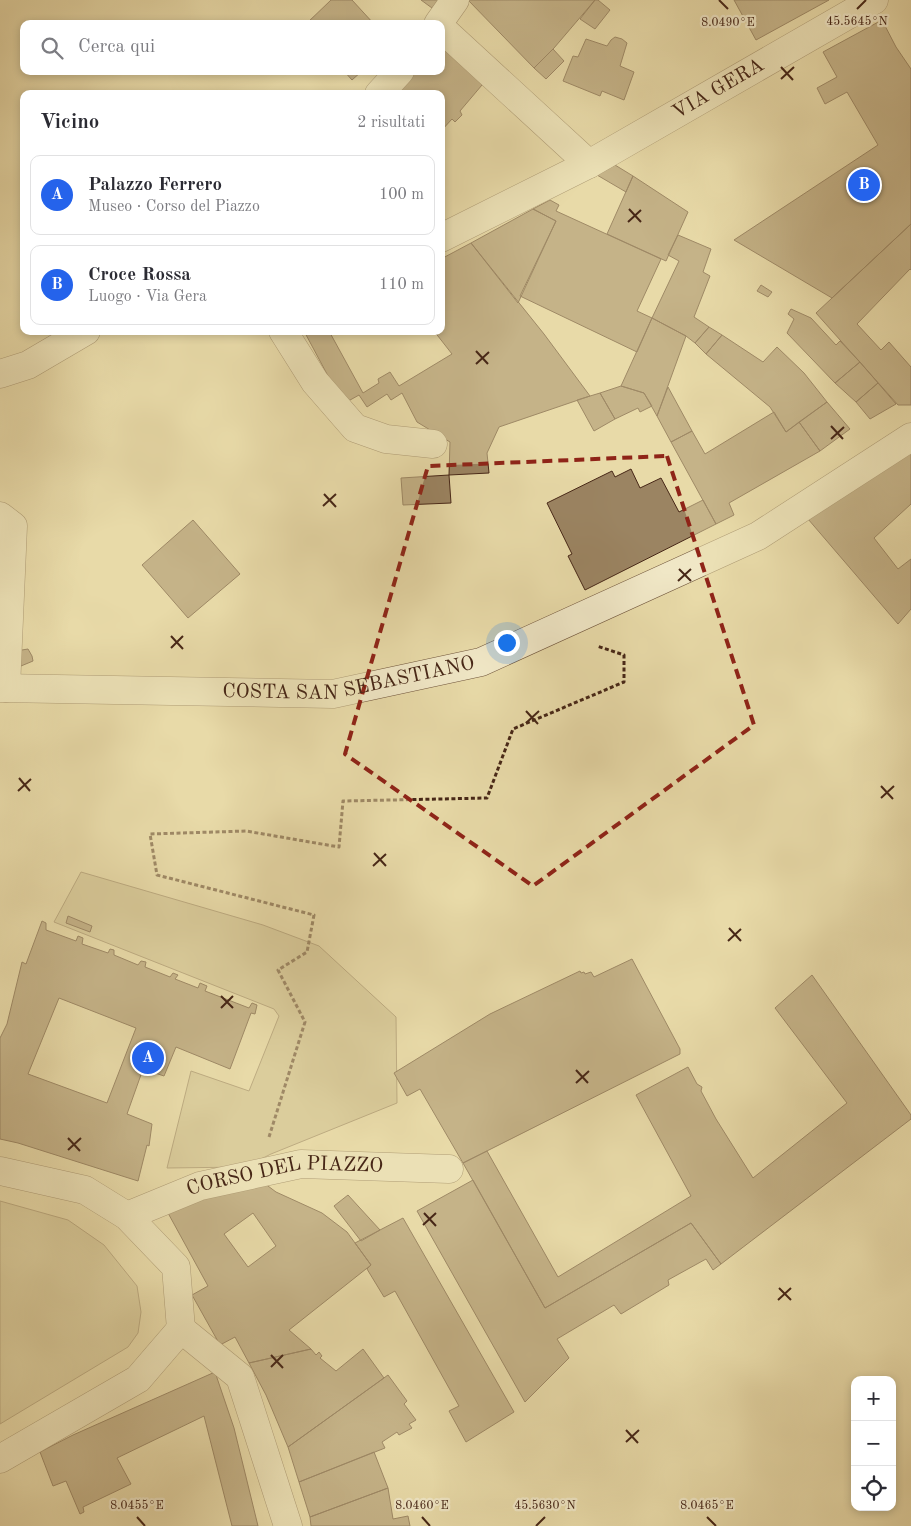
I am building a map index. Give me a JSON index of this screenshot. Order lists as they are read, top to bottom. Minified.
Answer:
{"streets":{"street":["VIA GERA","COSTA SAN SEBASTIANO","CORSO DEL PIAZZO"]},"page":{"search":"Cerca qui","heading":["Vicino","2 risultati"],"list":[{"mark":"A","name":"Palazzo Ferrero","note":"Museo · Corso del Piazzo","value":"100 m"},{"mark":"B","name":"Croce Rossa","note":"Luogo · Via Gera","value":"110 m"}],"pins":["B","A"],"map_buttons":["+","−"]},"coordinates":["45.5645°N","8.0490°E","8.0455°E","8.0460°E","8.0465°E","45.5630°N"]}
